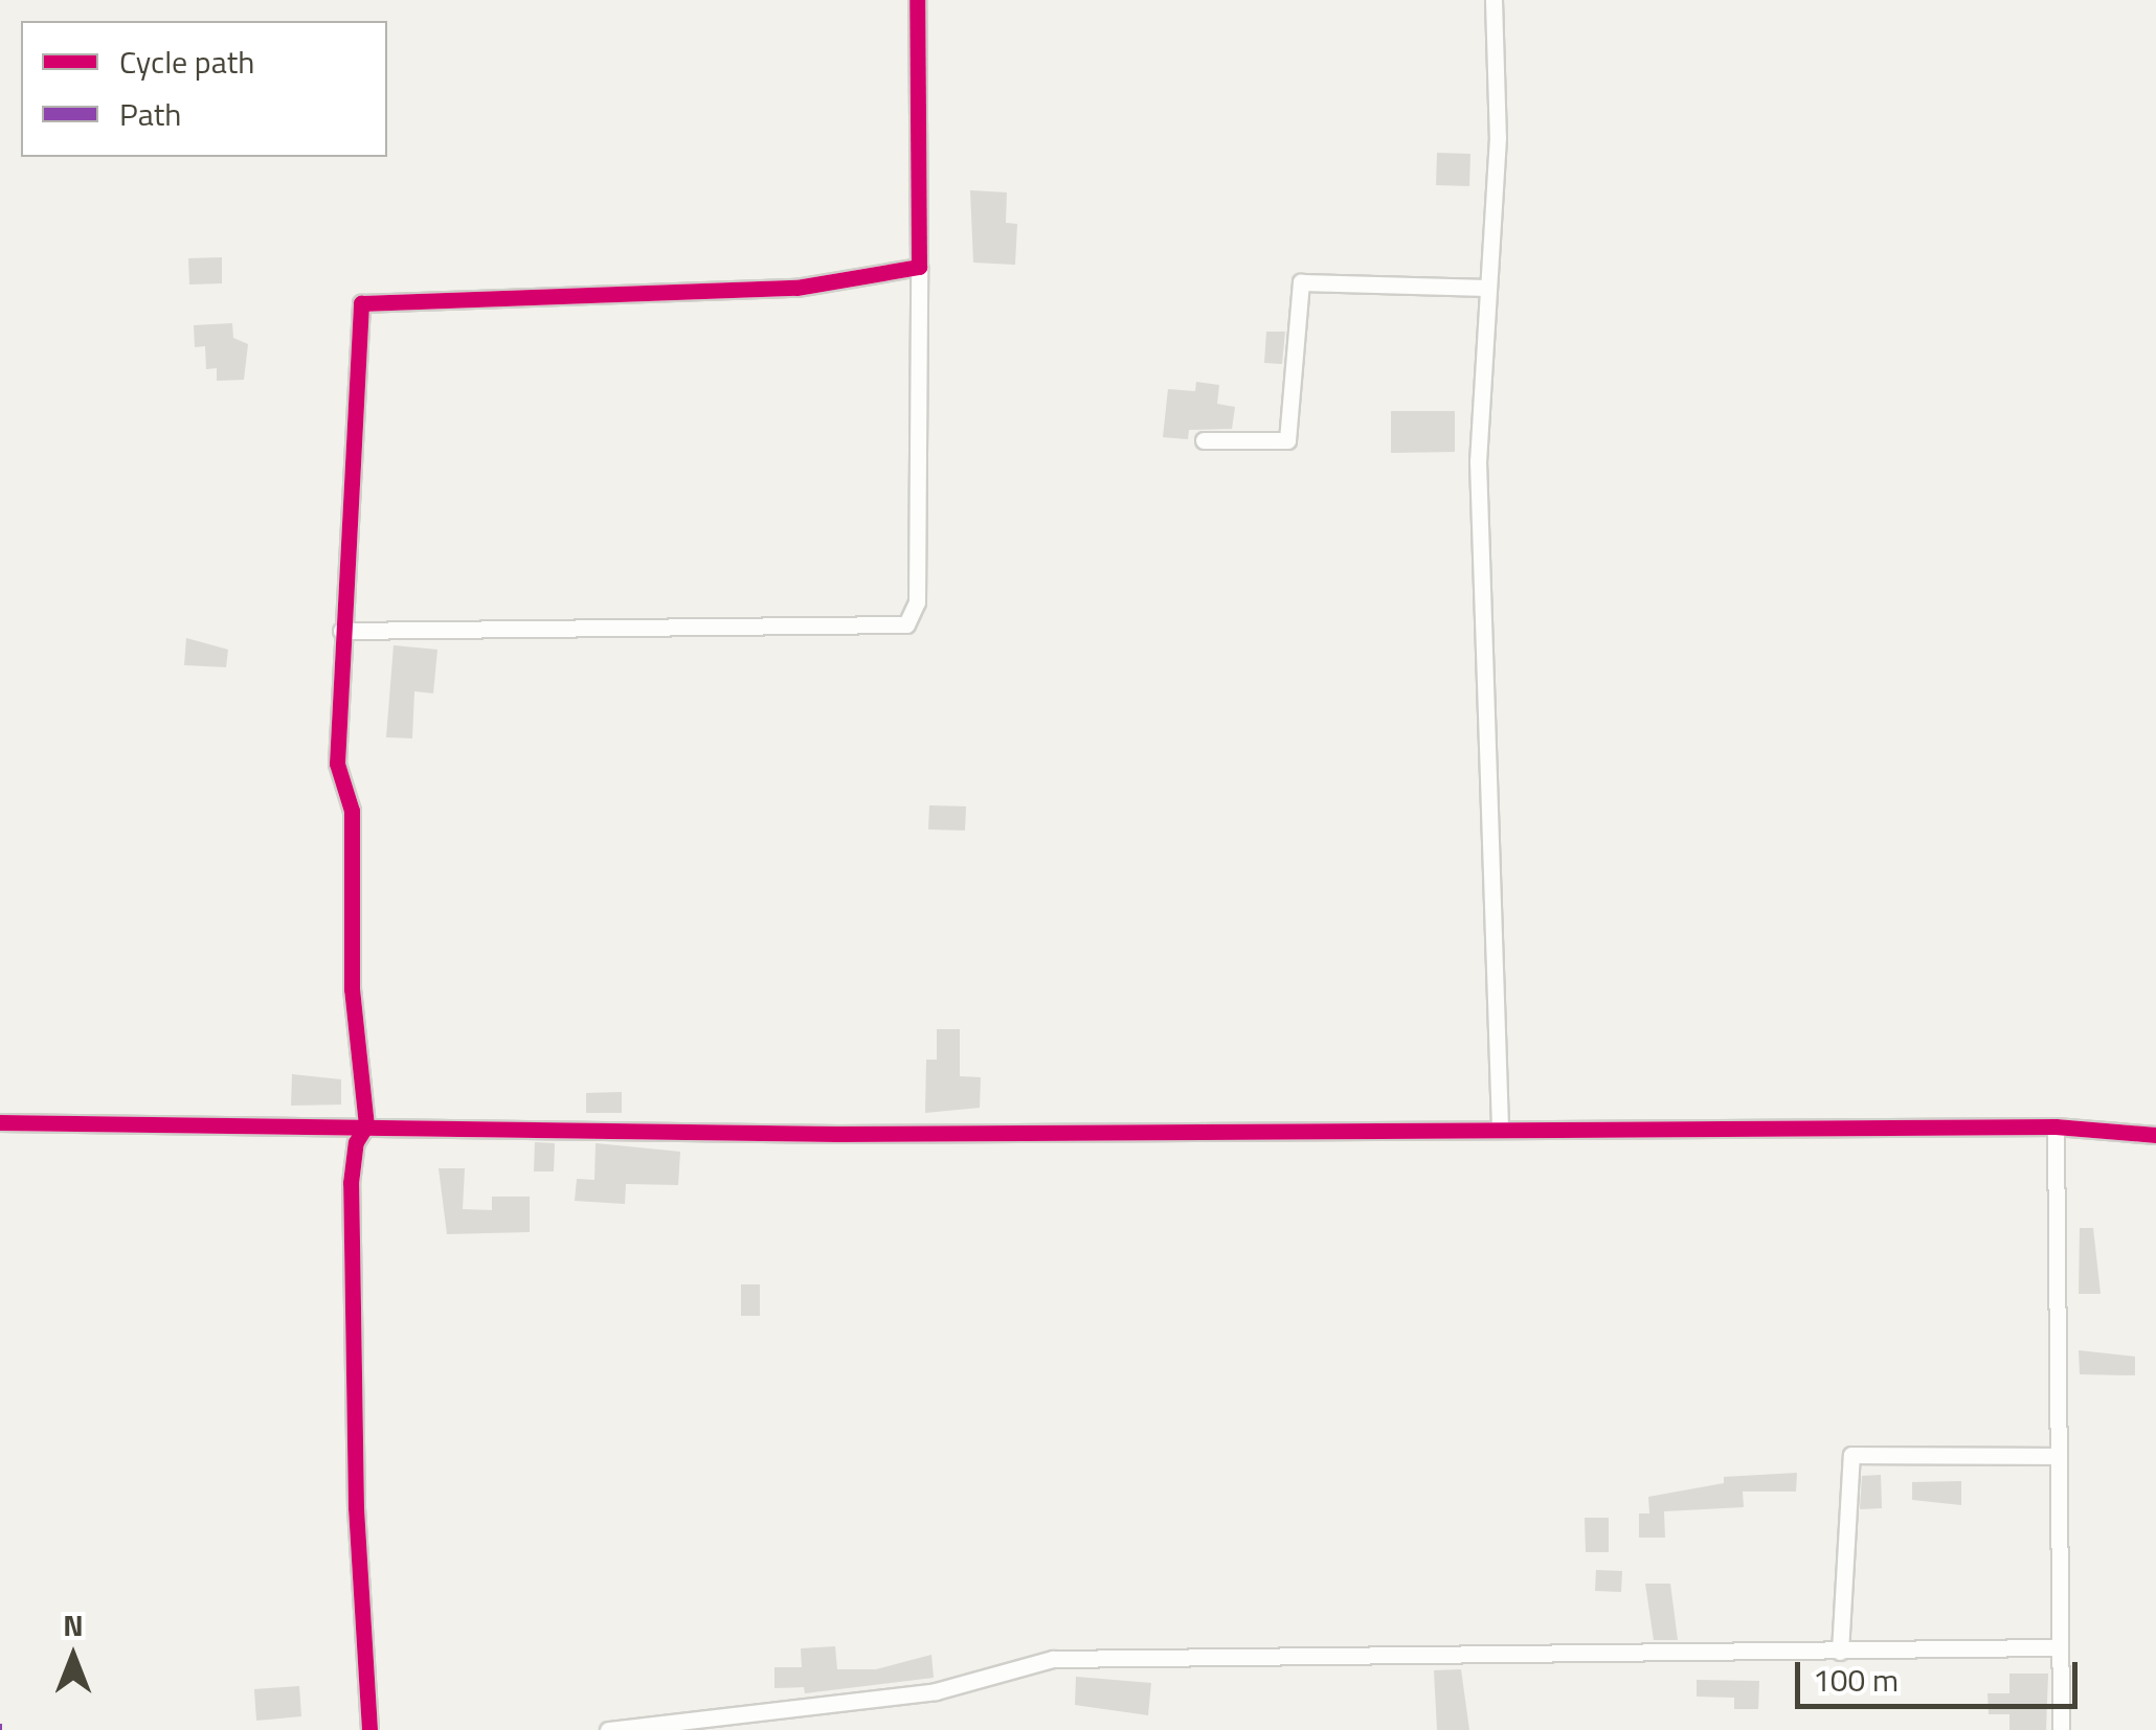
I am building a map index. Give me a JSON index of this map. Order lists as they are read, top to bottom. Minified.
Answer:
{"legend":["Cycle path","Path"],"scale_bar":"100 m","north":"top"}
